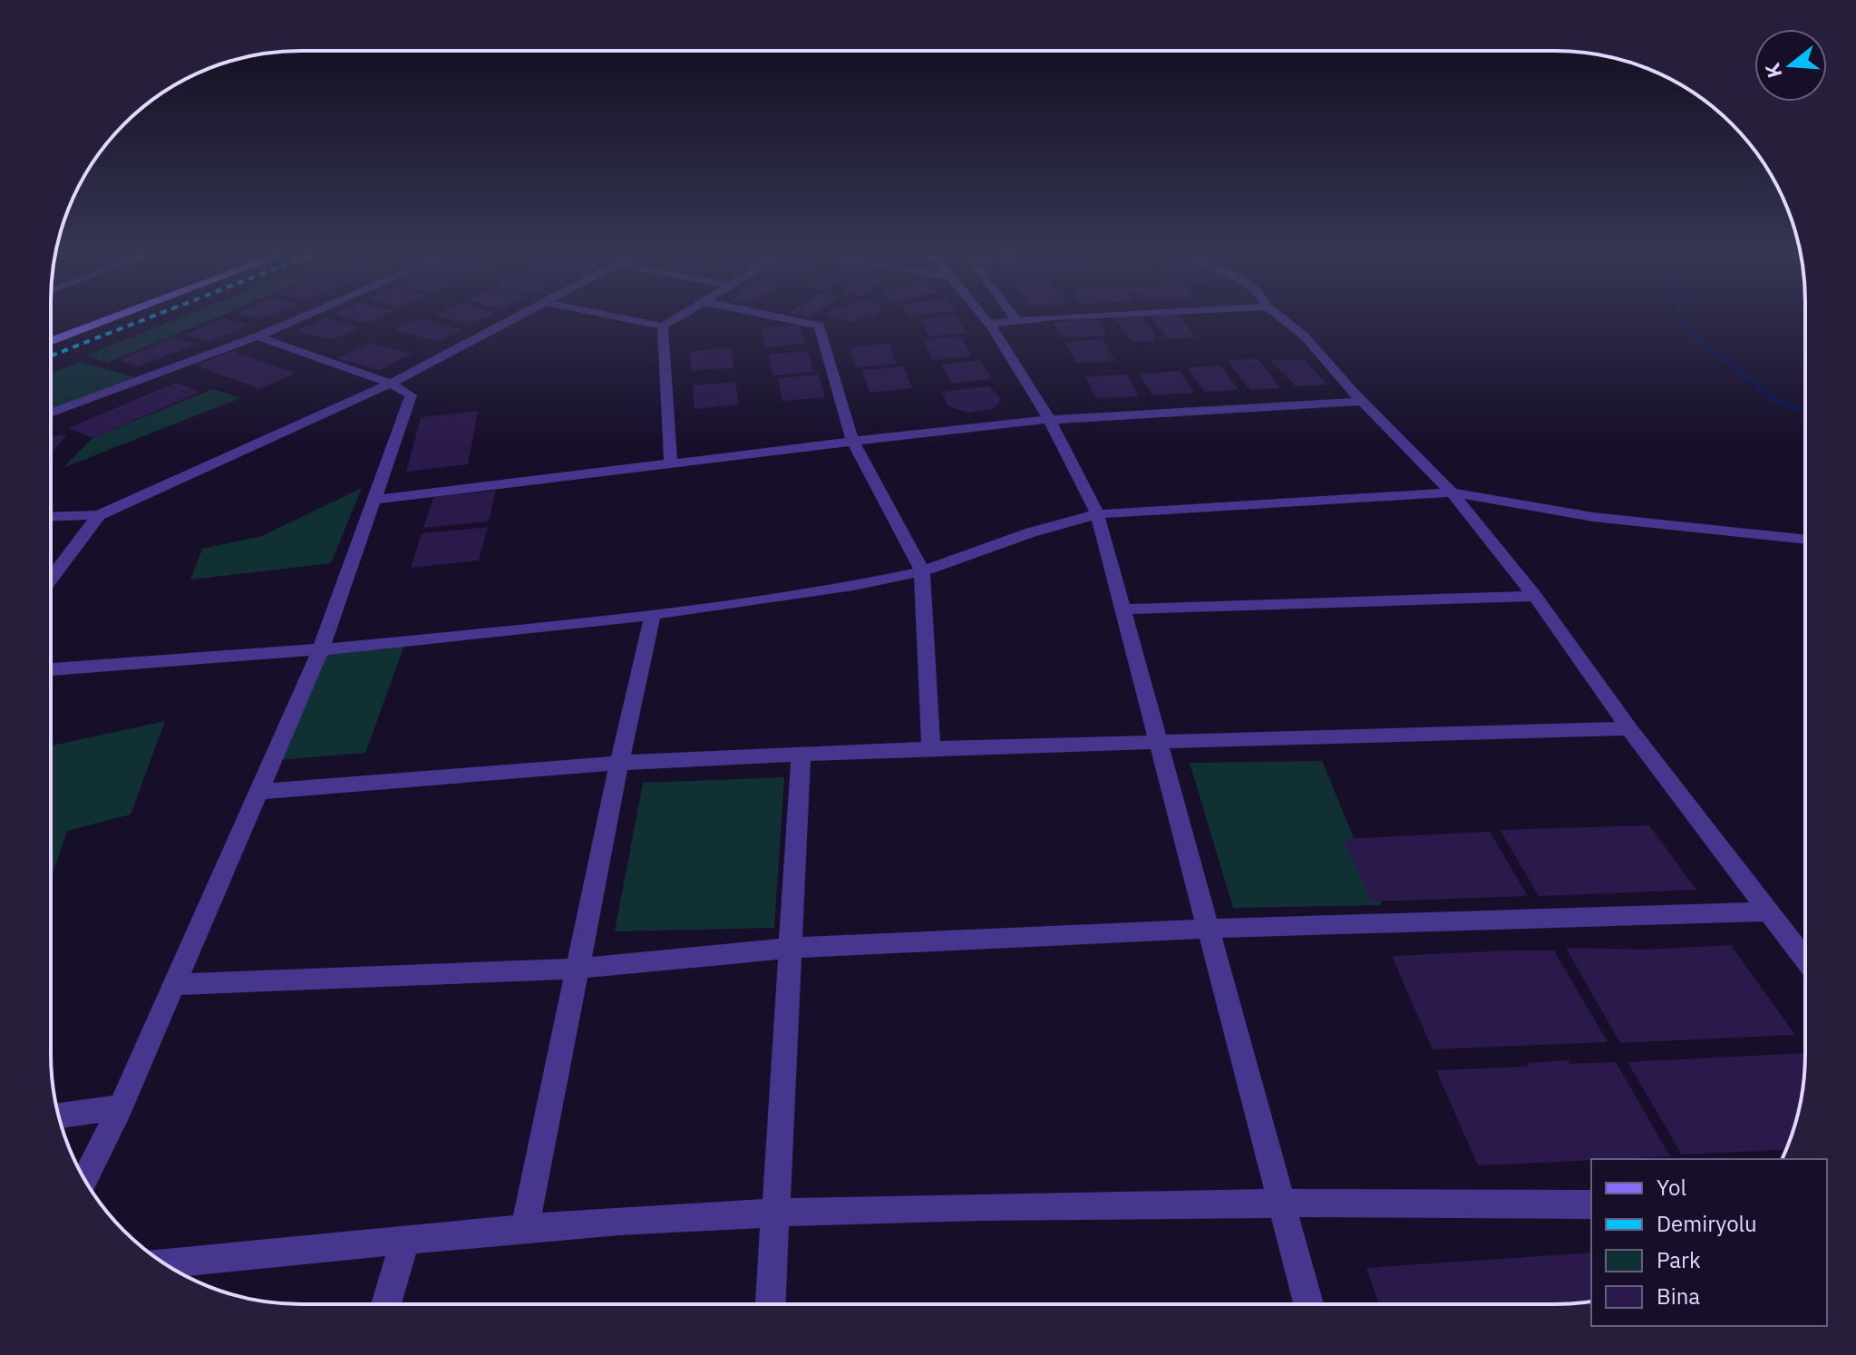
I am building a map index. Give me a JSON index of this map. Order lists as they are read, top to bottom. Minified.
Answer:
{"legend":["Yol","Demiryolu","Park","Bina"],"north":"left"}
